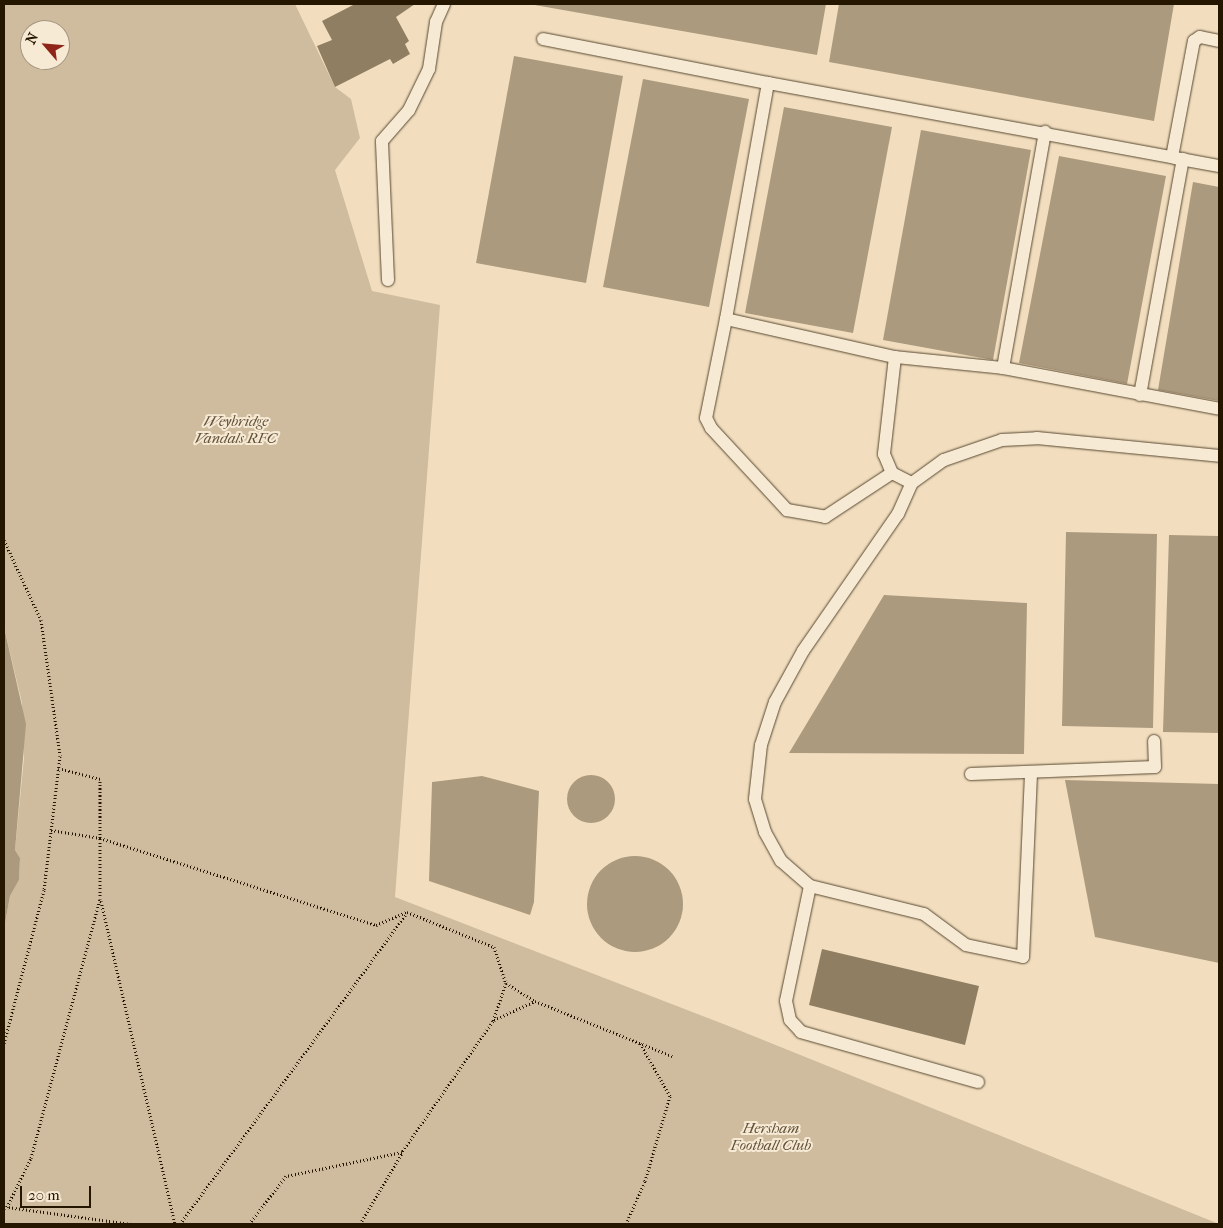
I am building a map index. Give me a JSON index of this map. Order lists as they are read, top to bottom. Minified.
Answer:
{"parks":["Weybridge Vandals RFC","Hersham Football Club"],"scale_bar":"20 m","north":"top left"}
